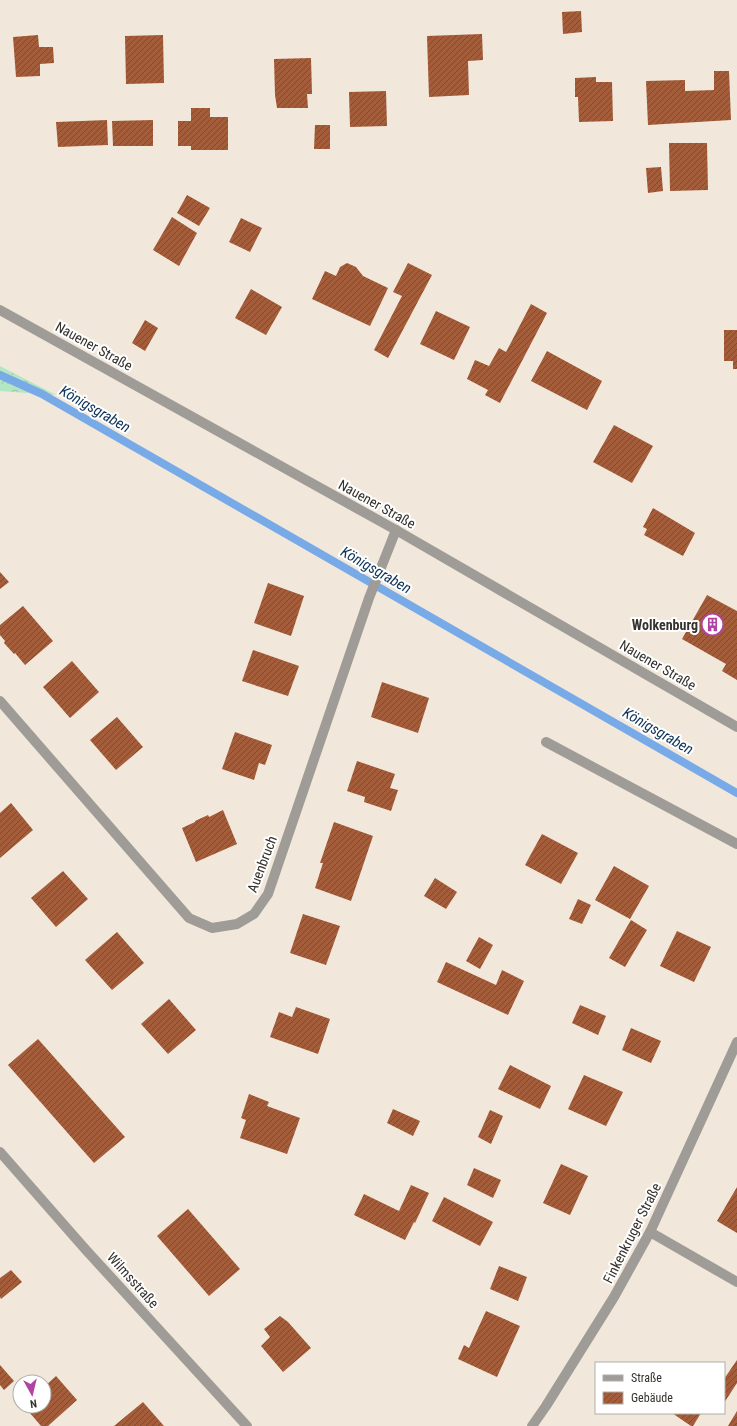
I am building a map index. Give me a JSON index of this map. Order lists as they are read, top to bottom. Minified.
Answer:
{"streets":{"street":["Nauener Straße","Auenbruch","Finkenkruger Straße","Wilmsstraße"]},"crossings":[["Nauener Straße","Auenbruch"]],"water":["Königsgraben"],"places":{"building":["Wolkenburg"]},"legend":["Straße","Gebäude"],"north":"bottom"}
